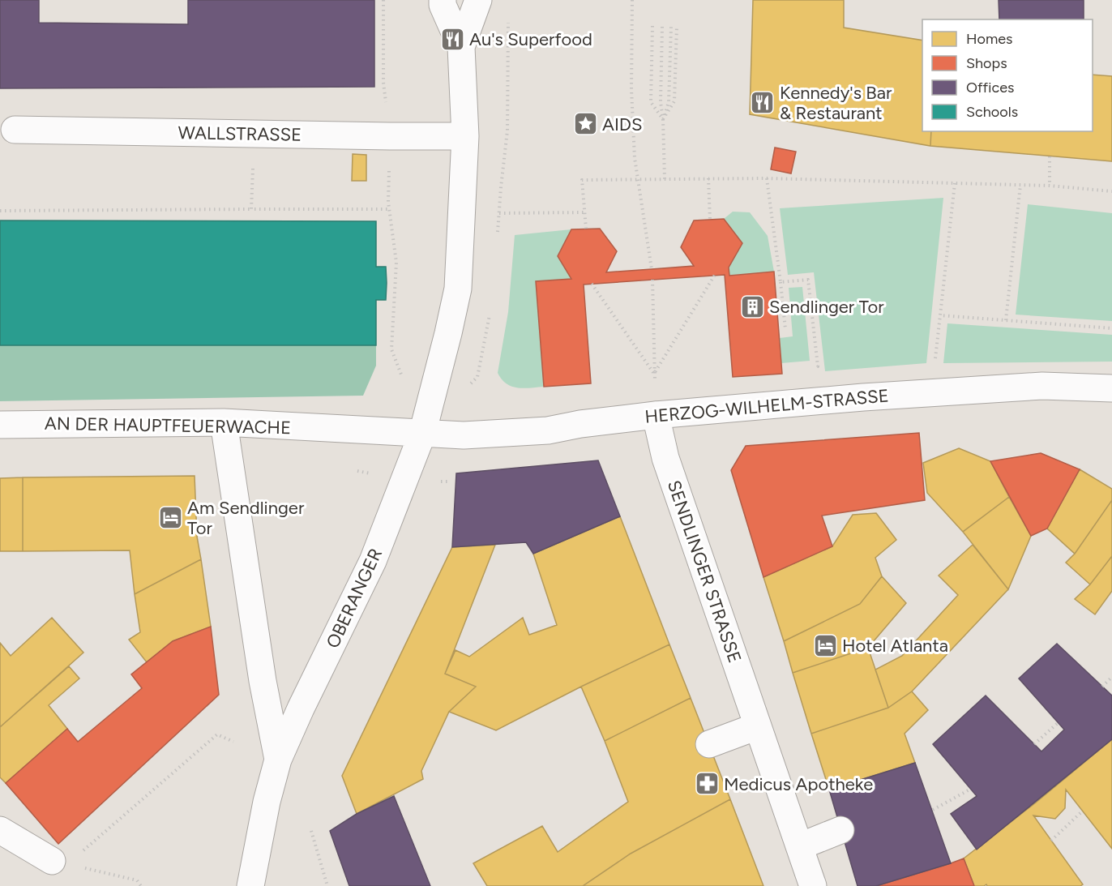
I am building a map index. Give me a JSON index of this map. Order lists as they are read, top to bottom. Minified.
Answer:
{"streets":{"street":["WALLSTRASSE","HERZOG-WILHELM-STRASSE","AN DER HAUPTFEUERWACHE","SENDLINGER STRASSE","OBERANGER"]},"crossings":[["WALLSTRASSE","OBERANGER"],["HERZOG-WILHELM-STRASSE","AN DER HAUPTFEUERWACHE"],["HERZOG-WILHELM-STRASSE","SENDLINGER STRASSE"],["HERZOG-WILHELM-STRASSE","OBERANGER"],["AN DER HAUPTFEUERWACHE","OBERANGER"]],"places":{"restaurant":["Au's Superfood","Kennedy's Bar & Restaurant"],"place":["AIDS"],"building":["Sendlinger Tor"],"hotel":["Am Sendlinger Tor","Hotel Atlanta"],"pharmacy":["Medicus Apotheke"]},"legend":["Homes","Shops","Offices","Schools"]}
